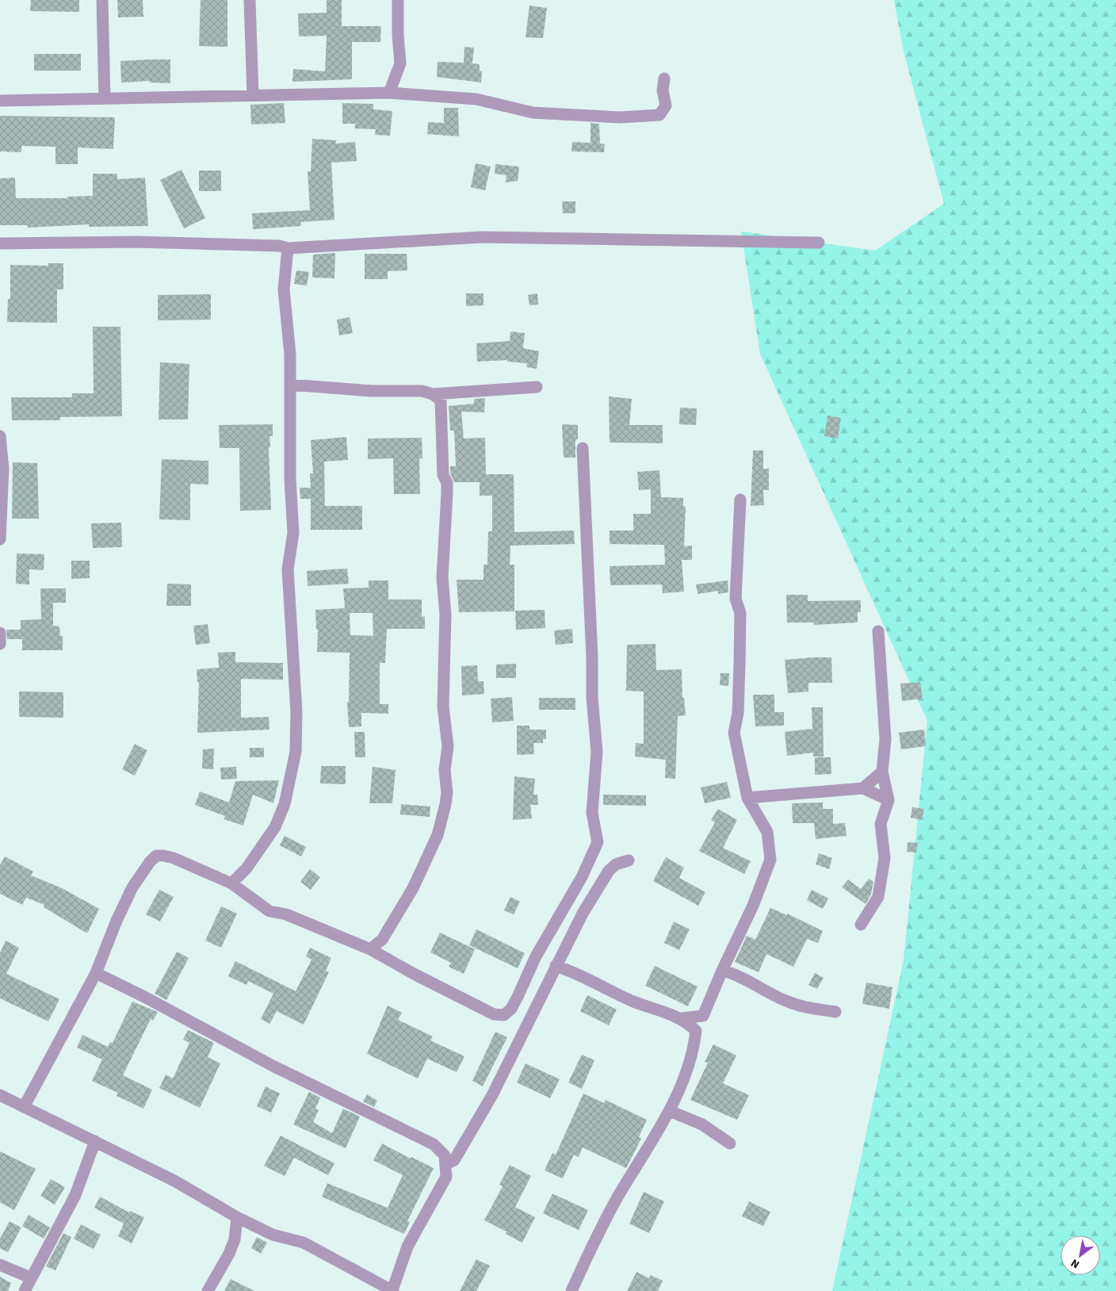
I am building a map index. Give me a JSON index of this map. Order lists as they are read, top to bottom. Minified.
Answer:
{"north":"bottom left"}
